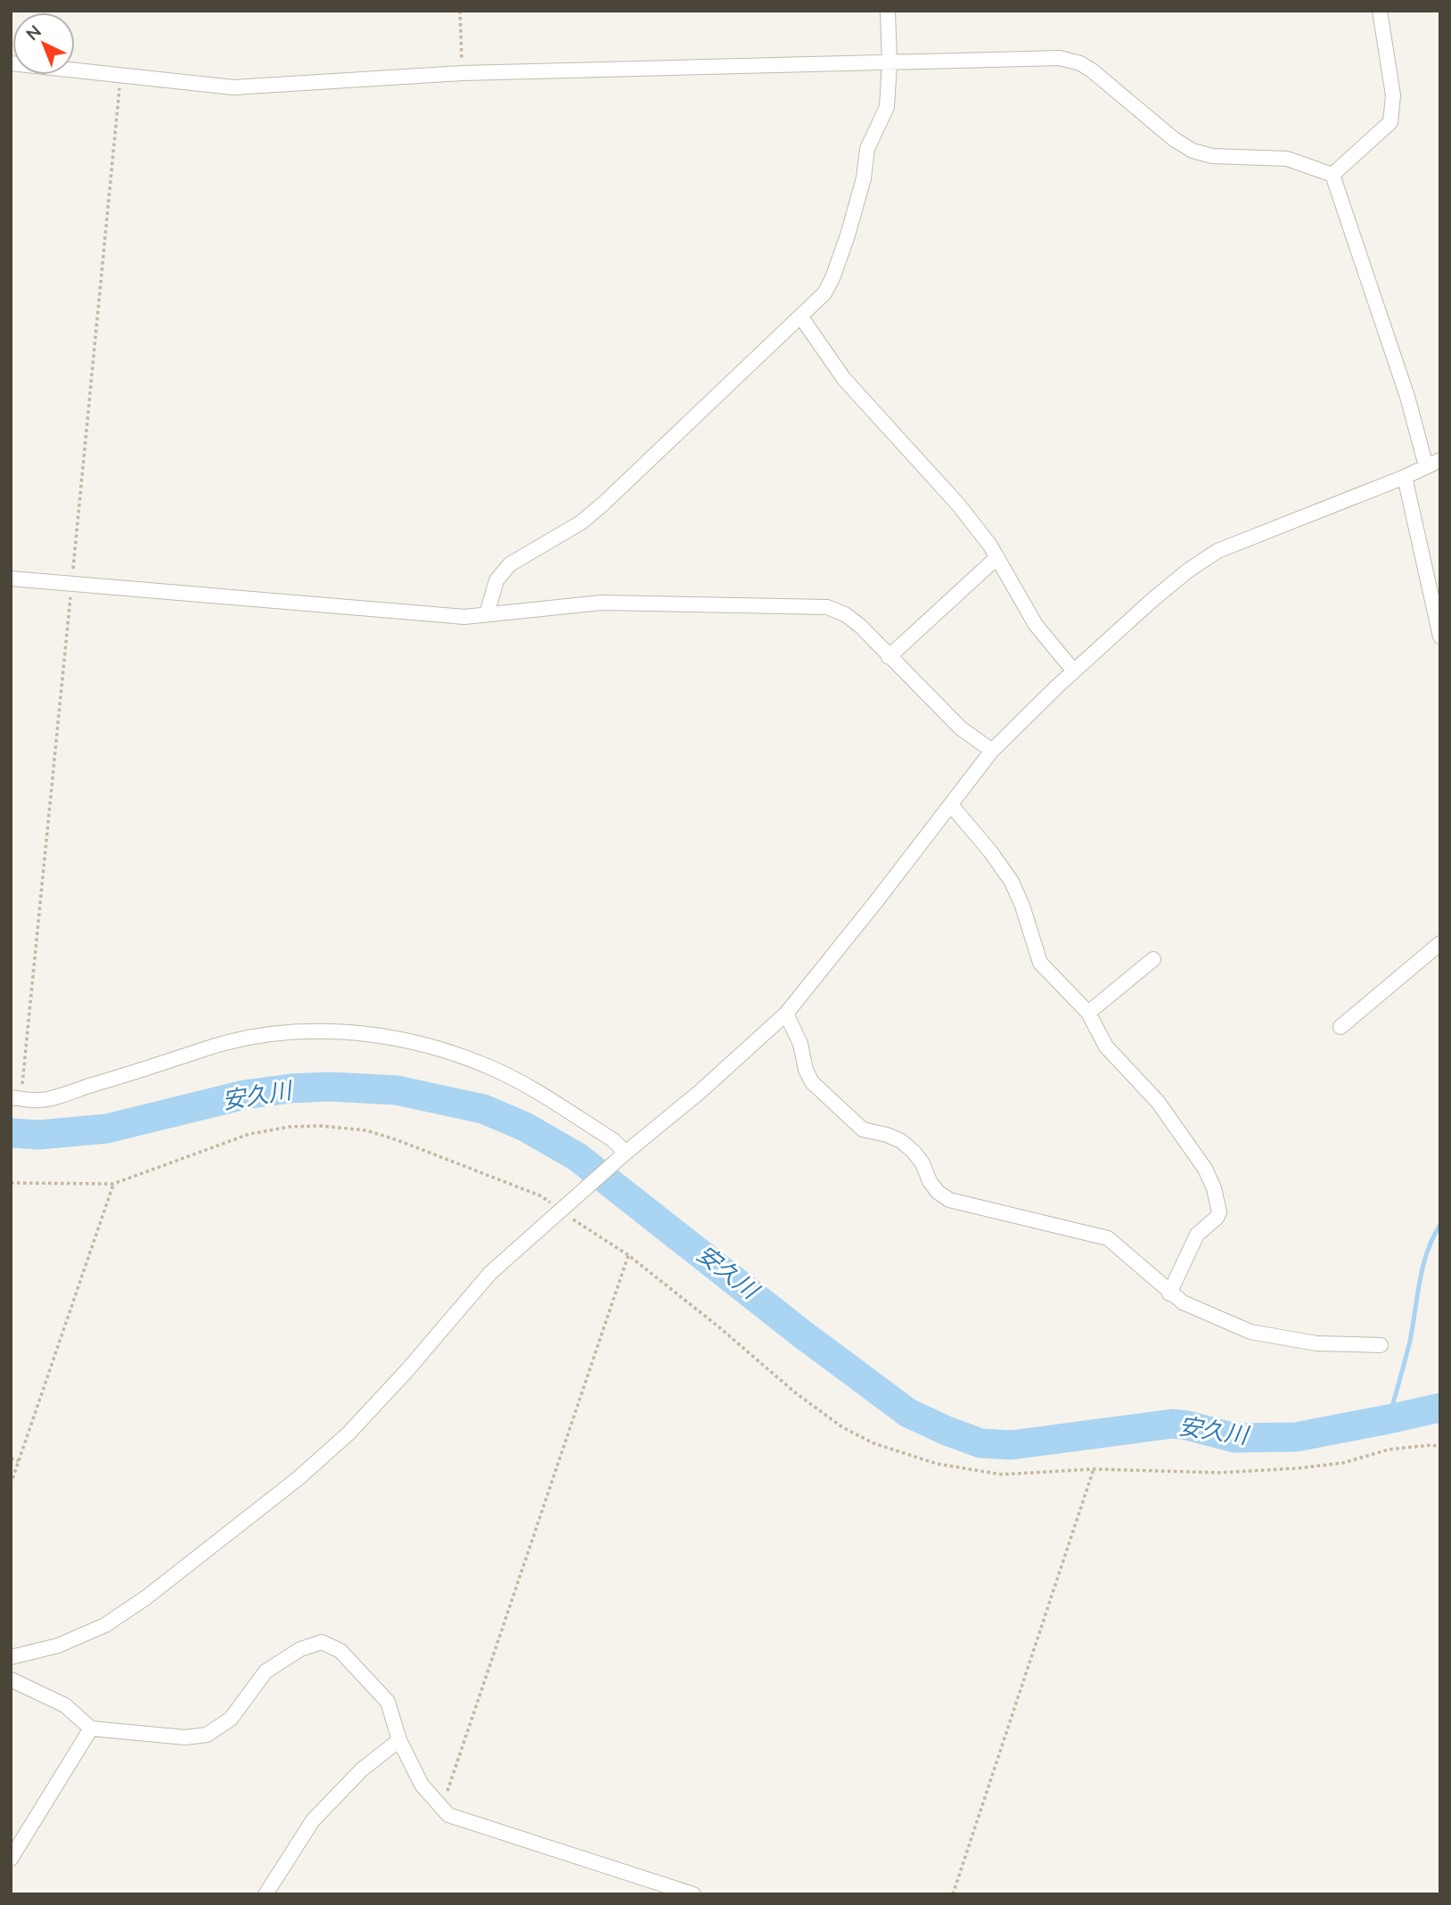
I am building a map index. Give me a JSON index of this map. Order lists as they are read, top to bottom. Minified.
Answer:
{"water":["安久川"],"north":"top left"}
